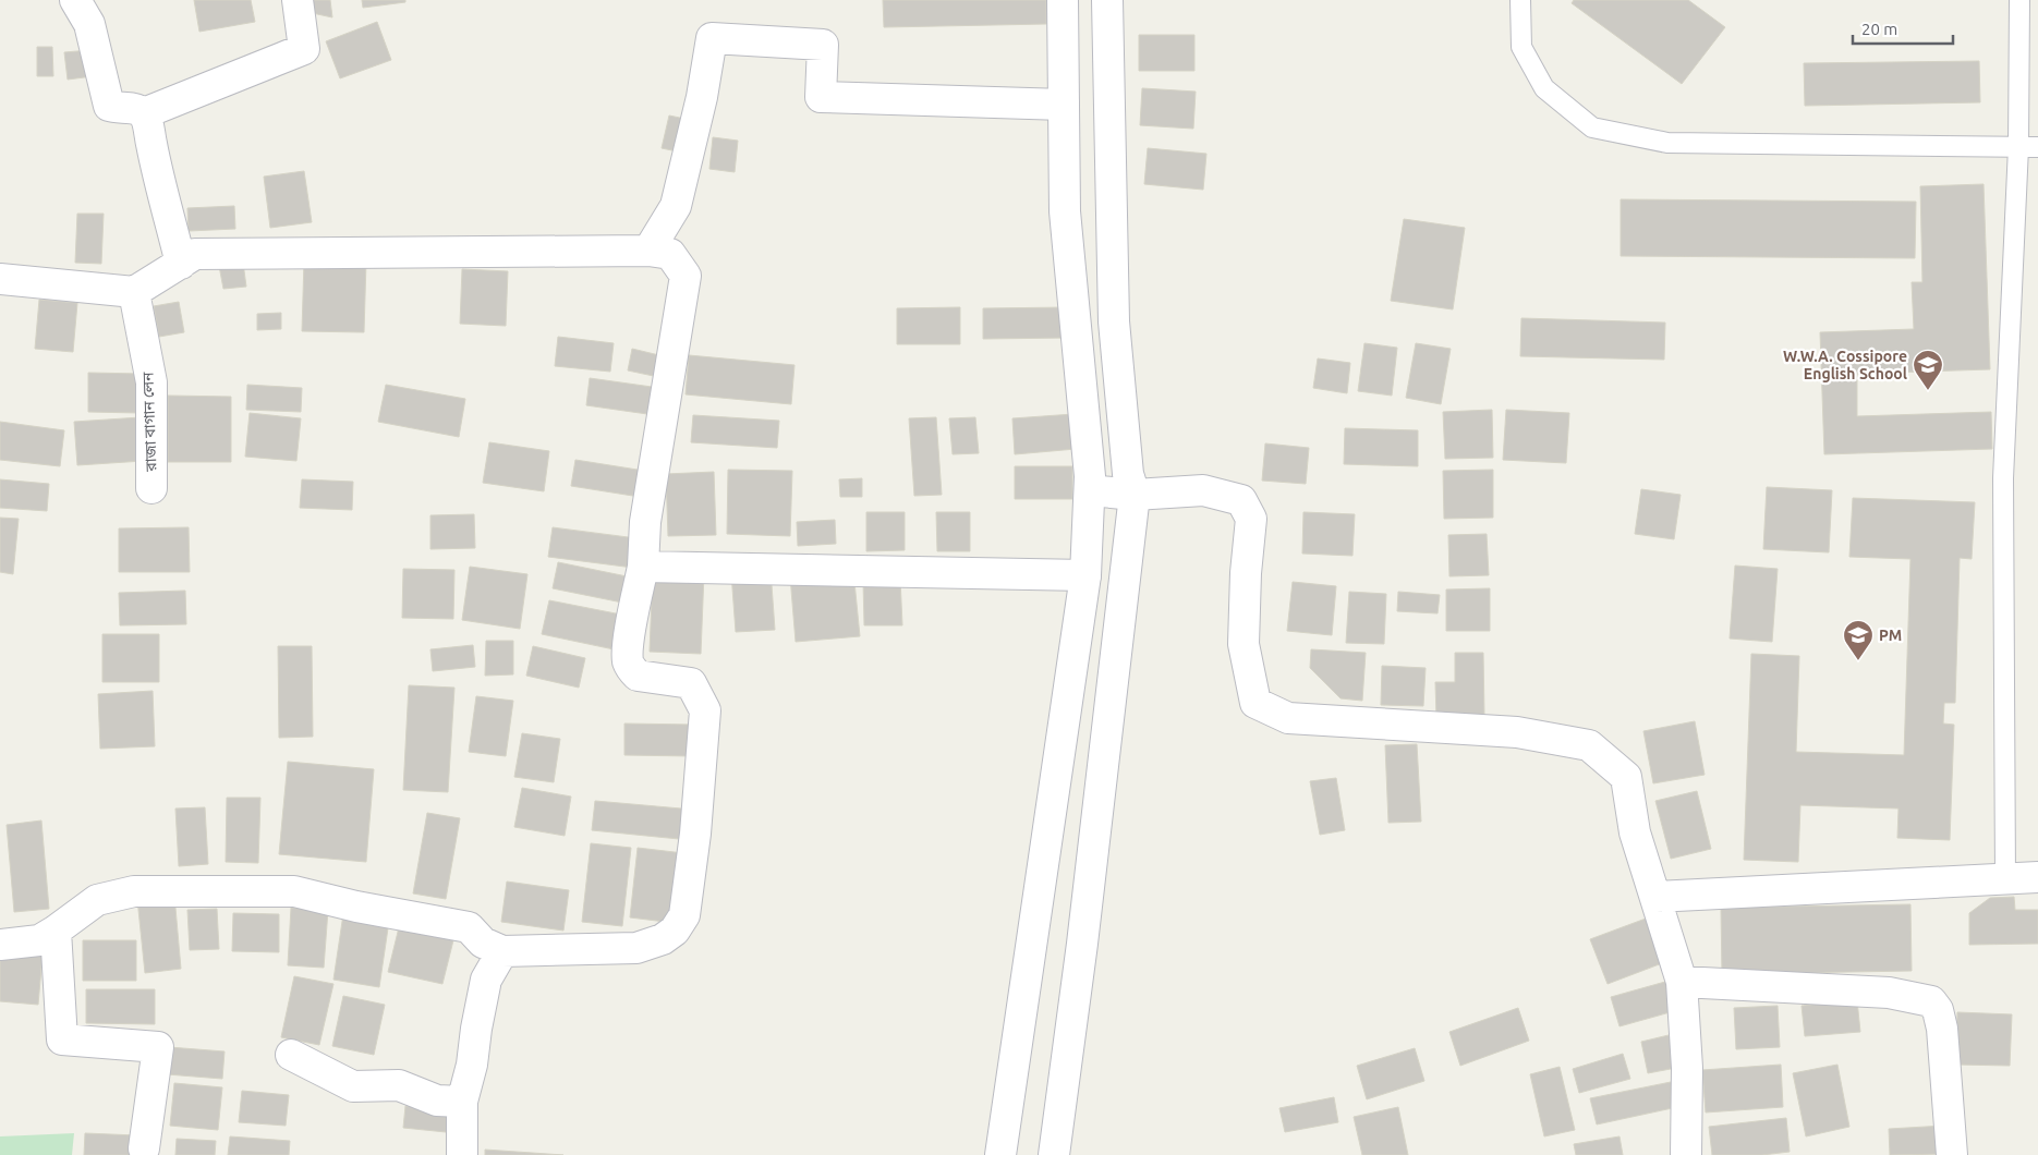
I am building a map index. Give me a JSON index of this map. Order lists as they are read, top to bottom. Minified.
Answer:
{"streets":{"street":["রাজা বাগান লেন"]},"places":{"school or university":["W.W.A. Cossipore English School","PM"]},"scale_bar":"20 m"}
